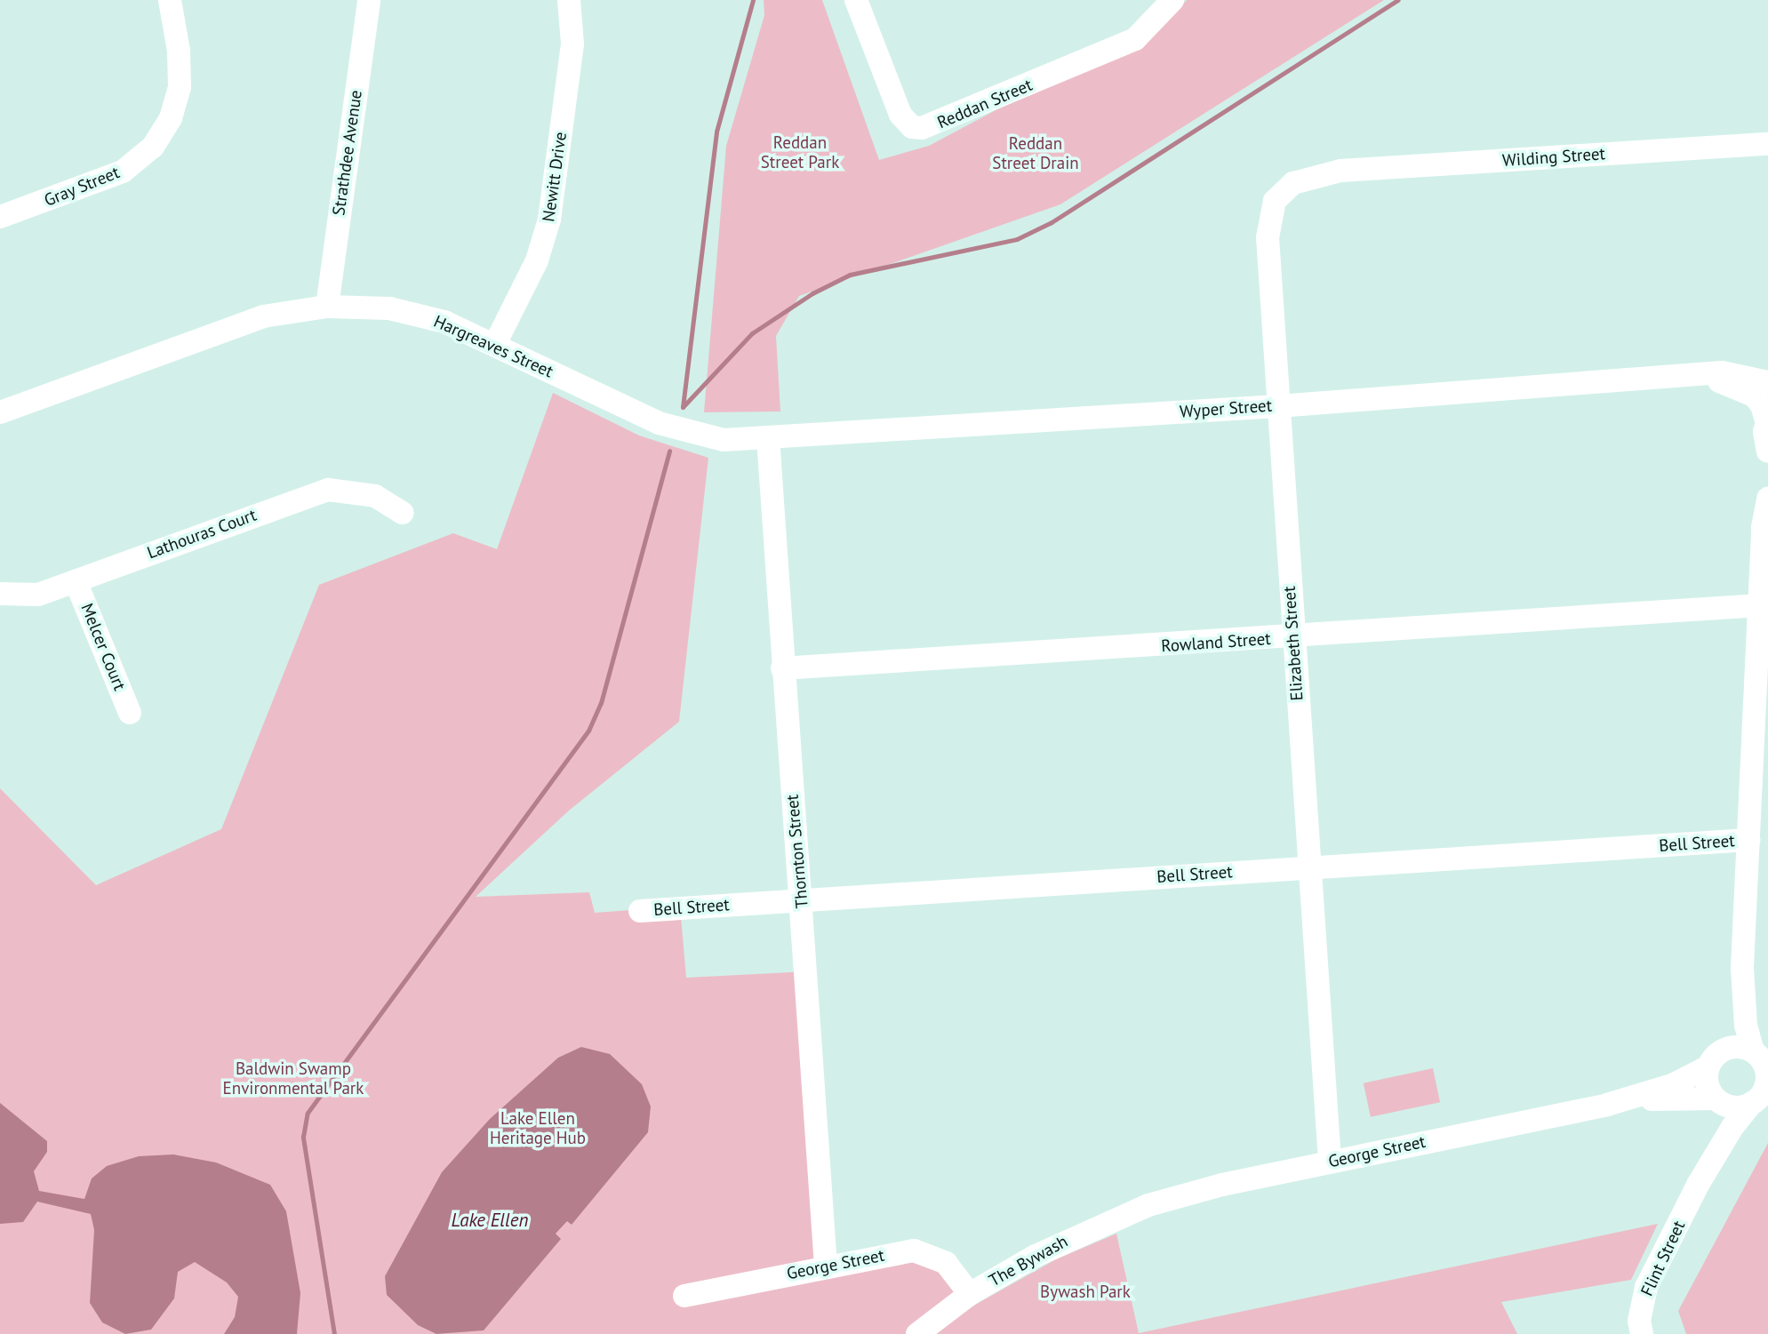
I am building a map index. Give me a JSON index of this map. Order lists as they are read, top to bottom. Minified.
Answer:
{"streets":{"street":["Reddan Street","Strathdee Avenue","Wilding Street","Newitt Drive","Gray Street","Hargreaves Street","Wyper Street","Lathouras Court","Rowland Street","Elizabeth Street","Melcer Court","Bell Street","Thornton Street","George Street","Flint Street","The Bywash"]},"crossings":[["Strathdee Avenue","Hargreaves Street"],["Wilding Street","Elizabeth Street"],["Newitt Drive","Hargreaves Street"],["Hargreaves Street","Wyper Street"],["Hargreaves Street","Thornton Street"],["Wyper Street","Elizabeth Street"],["Wyper Street","Thornton Street"],["Lathouras Court","Melcer Court"],["Rowland Street","Elizabeth Street"],["Rowland Street","Thornton Street"],["Elizabeth Street","Bell Street"],["Elizabeth Street","George Street"],["Bell Street","Thornton Street"],["Thornton Street","George Street"],["George Street","Flint Street"],["George Street","The Bywash"]],"water":["Lake Ellen"],"parks":["Reddan Street Park","Reddan Street Drain","Baldwin Swamp Environmental Park","Lake Ellen Heritage Hub","Bywash Park"]}
